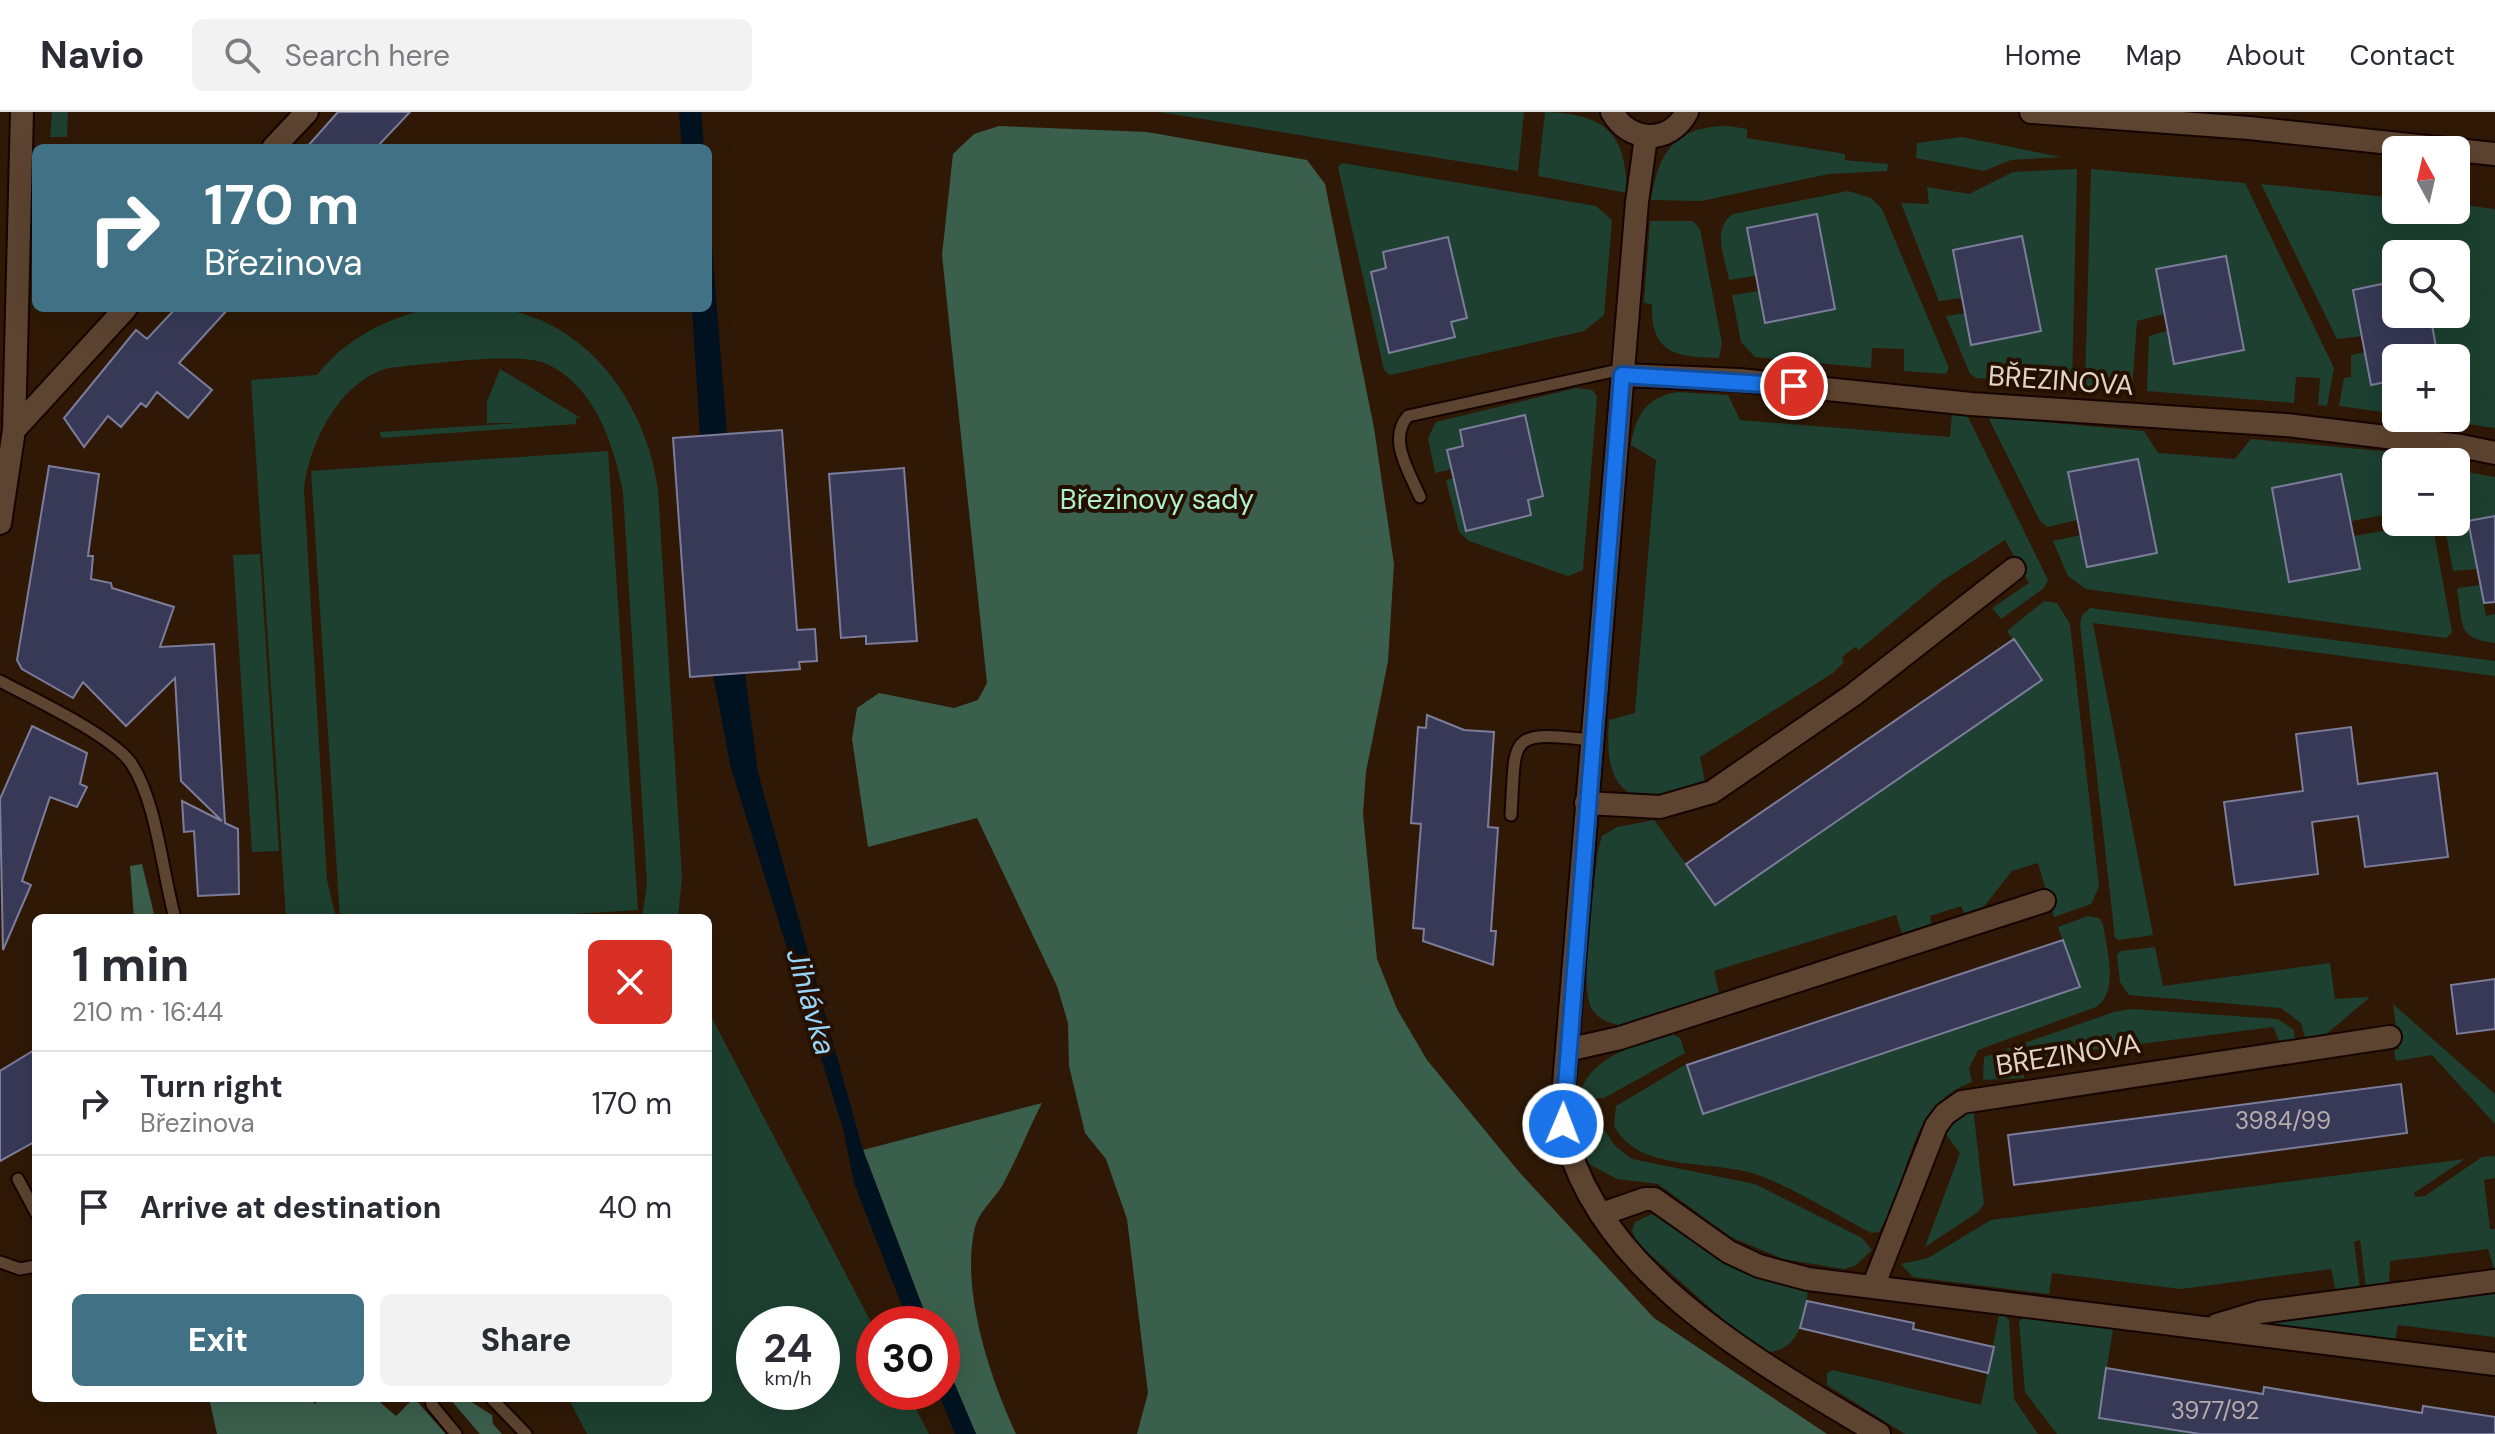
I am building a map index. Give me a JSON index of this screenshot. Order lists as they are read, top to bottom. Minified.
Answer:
{"streets":{"street":["BŘEZINOVA"]},"water":["Jihlávka"],"parks":["Březinovy sady"],"house_numbers":["3984/99","3977/92"],"north":"top","page":{"header":"Navio","search":"Search here","nav":["Home","Map","About","Contact"],"map_buttons":["+","−"],"turn":["170 m","Březinova"],"heading":["1 min","210 m · 16:44"],"list":[{"name":"Turn right","note":"Březinova","value":"170 m"},{"name":"Arrive at destination","value":"40 m"}],"buttons":["Exit","Share"],"speed":"24 km/h","limit":"30"}}
